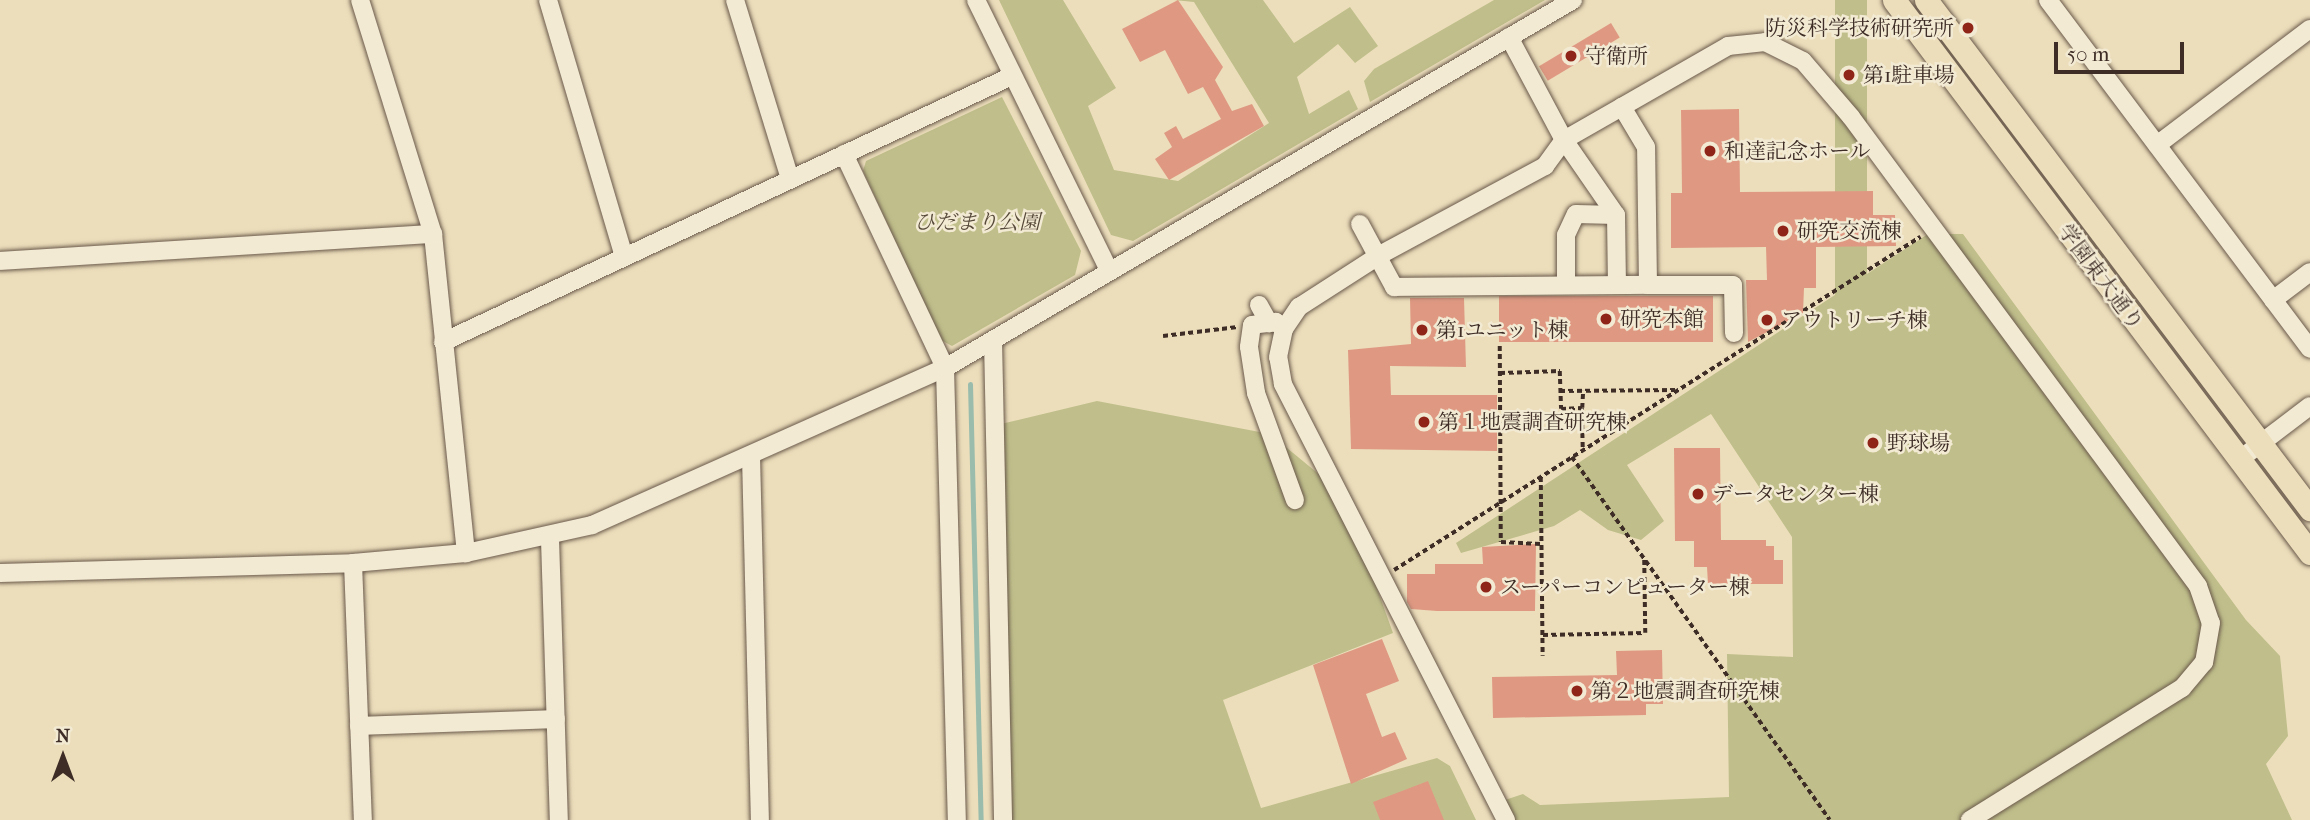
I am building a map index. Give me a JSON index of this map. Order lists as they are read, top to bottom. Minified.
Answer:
{"streets":{"main road":["学園東大通り"]},"parks":["ひだまり公園"],"places":["防災科学技術研究所","守衛所","第1駐車場","和達記念ホール","研究交流棟","研究本館","アウトリーチ棟","第1ユニット棟","第１地震調査研究棟","野球場","データセンター棟","スーパーコンピューター棟","第２地震調査研究棟"],"scale_bar":"50 m","north":"top"}
